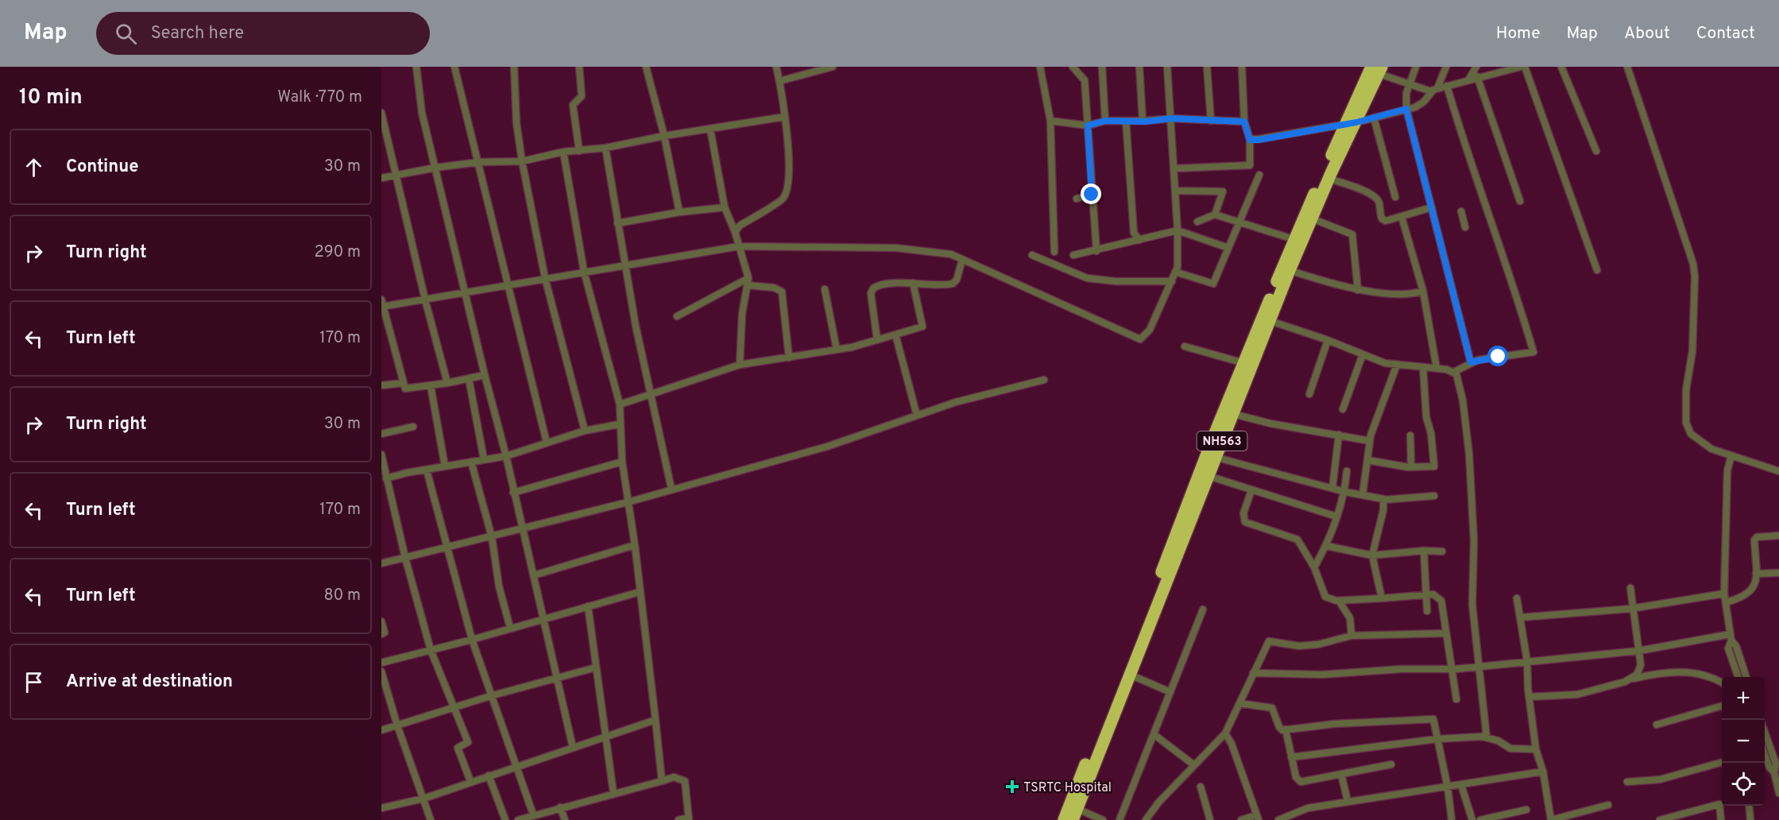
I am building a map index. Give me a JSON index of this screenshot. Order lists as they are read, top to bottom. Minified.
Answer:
{"streets":{"highway":["NH563"]},"places":{"health":["TSRTC Hospital"]},"page":{"header":"Map","search":"Search here","nav":["Home","Map","About","Contact"],"heading":["10 min","Walk · 770 m"],"list":[["Continue","30 m"],["Turn right","290 m"],["Turn left","170 m"],["Turn right","30 m"],["Turn left","170 m"],["Turn left","80 m"],"Arrive at destination"],"map_buttons":["+","−"]}}
